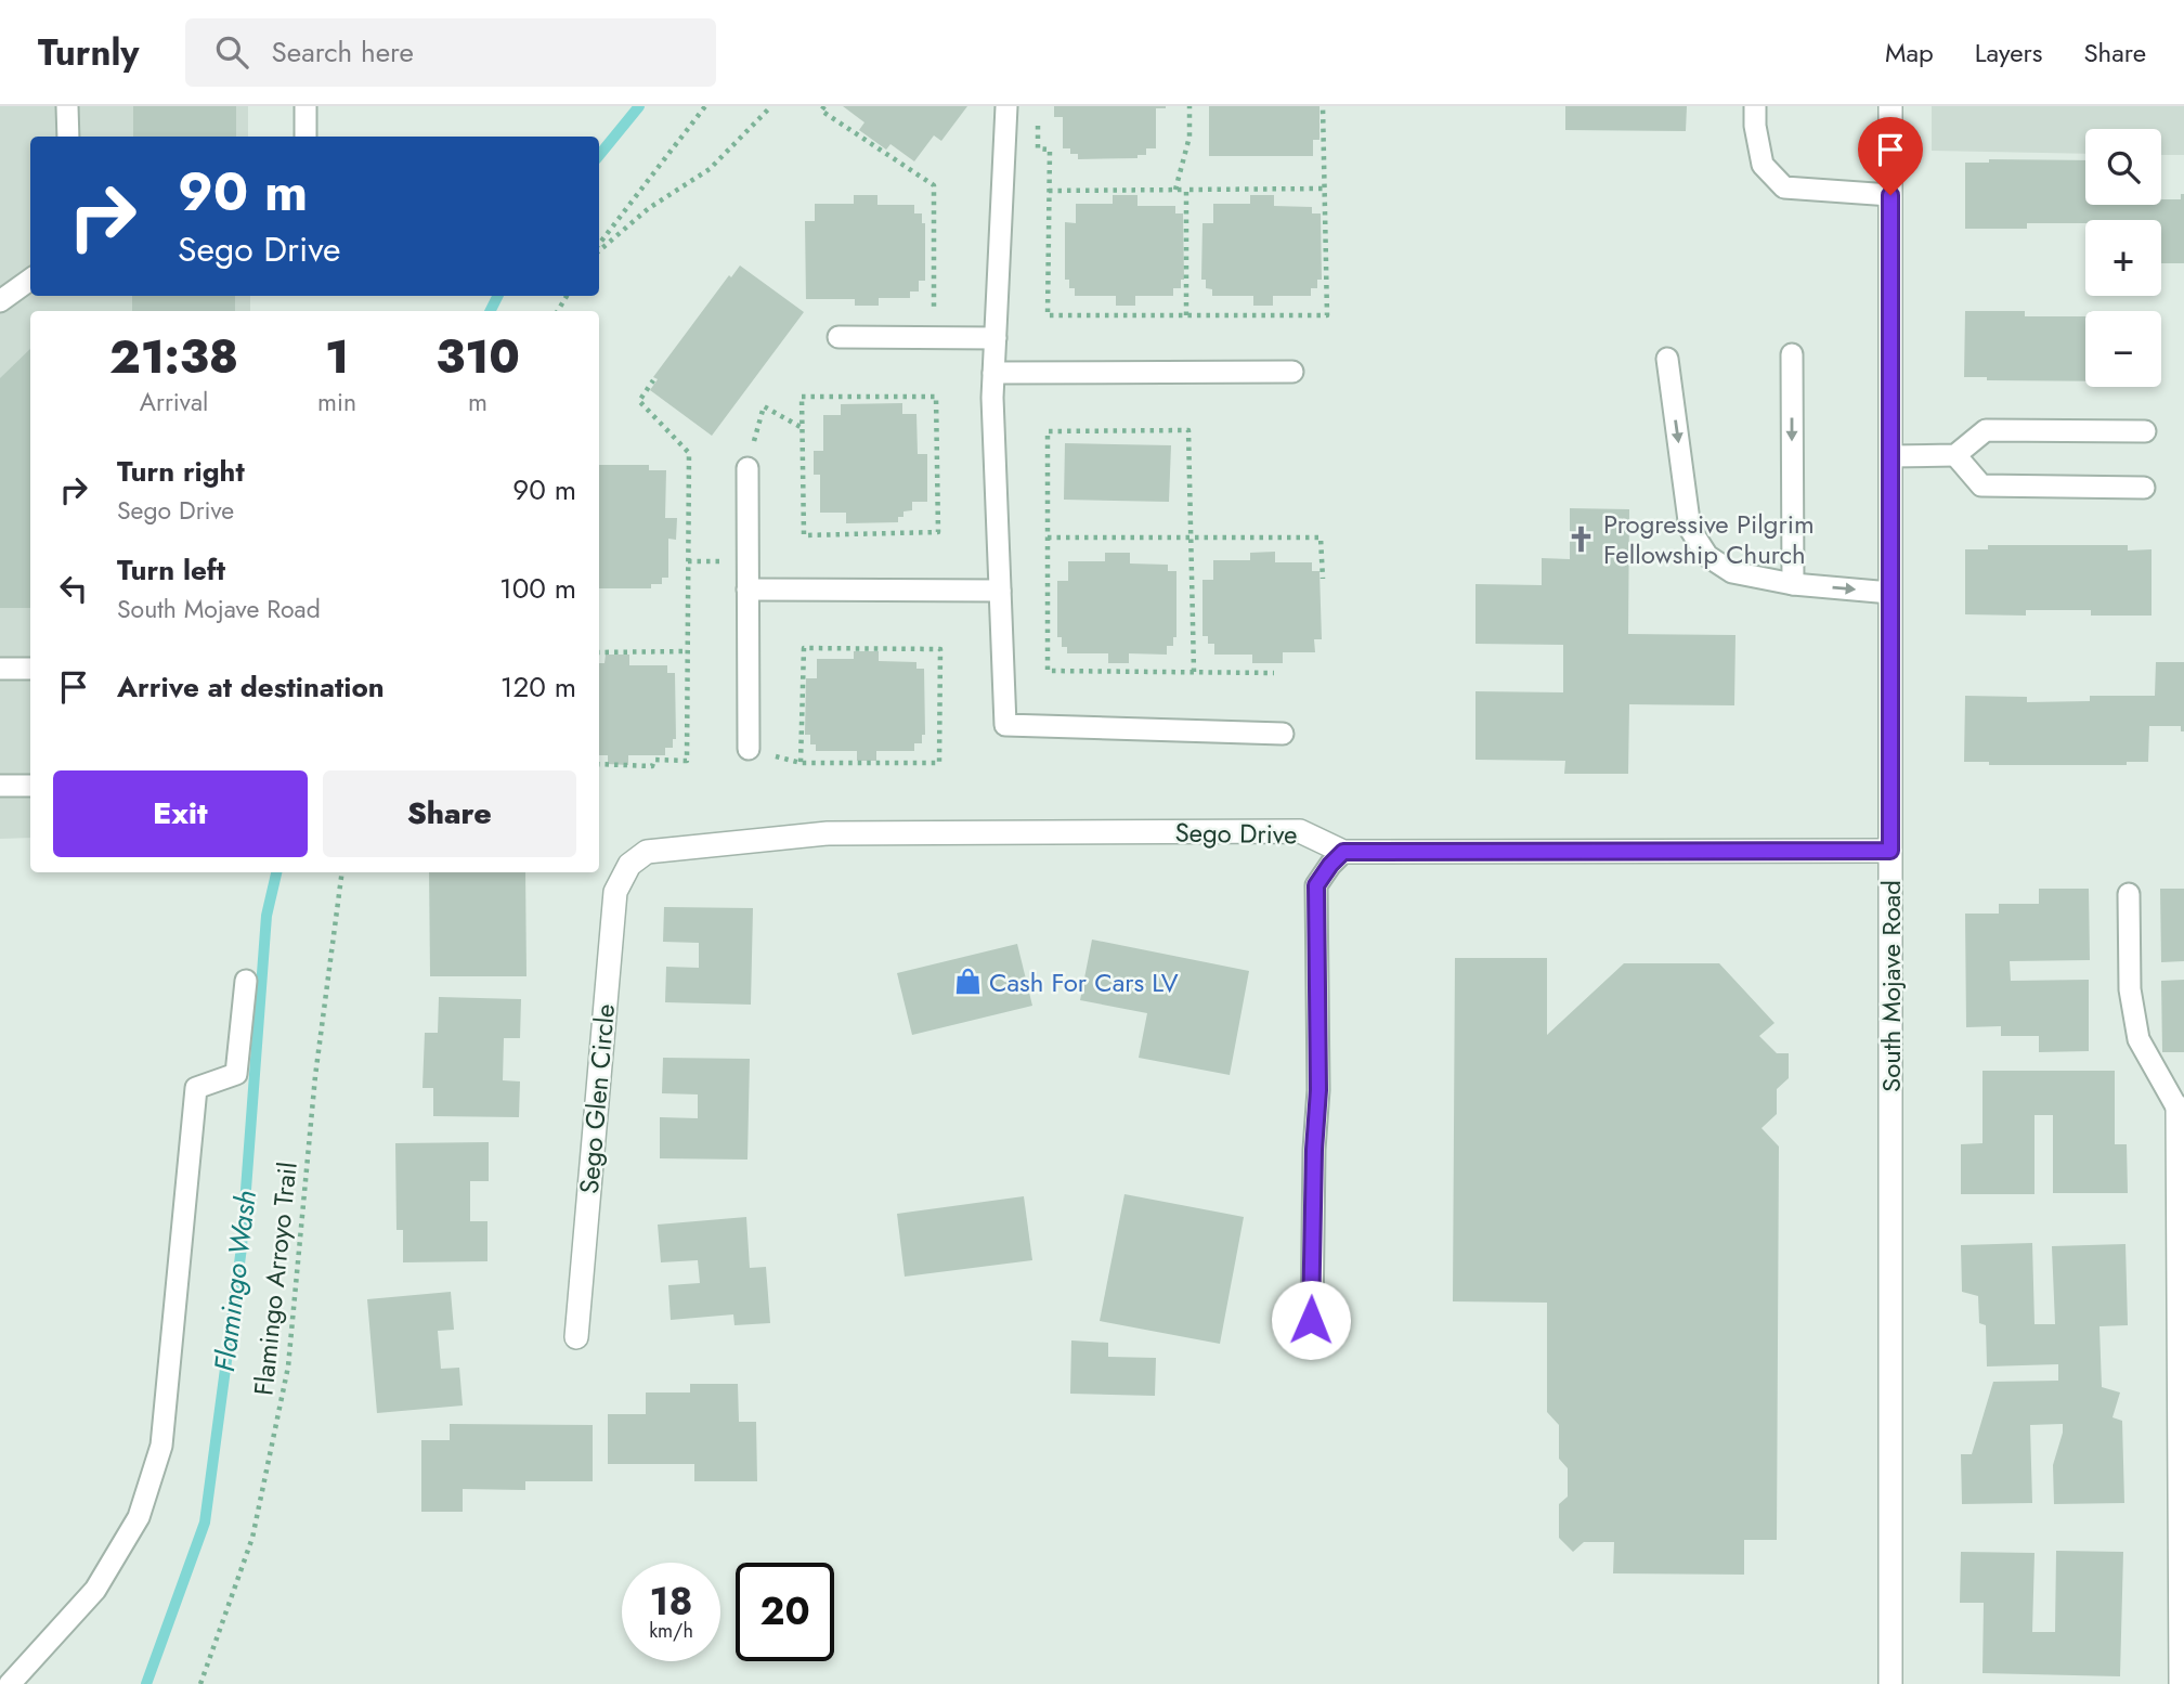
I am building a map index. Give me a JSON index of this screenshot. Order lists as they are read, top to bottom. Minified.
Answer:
{"streets":{"street":["Sego Drive","South Mojave Road","Sego Glen Circle"],"path":["Flamingo Arroyo Trail"]},"crossings":[["Sego Drive","South Mojave Road"],["Sego Drive","Sego Glen Circle"]],"water":["Flamingo Wash"],"places":{"church":["Progressive Pilgrim Fellowship Church"],"shop":["Cash For Cars LV"]},"page":{"header":"Turnly","search":"Search here","nav":["Map","Layers","Share"],"map_buttons":["+","−"],"turn":["90 m","Sego Drive"],"eta":["21:38","Arrival","1","min","310","m"],"list":[{"name":"Turn right","note":"Sego Drive","value":"90 m"},{"name":"Turn left","note":"South Mojave Road","value":"100 m"},{"name":"Arrive at destination","value":"120 m"}],"buttons":["Exit","Share"],"speed":"18 km/h","limit":"20"}}
